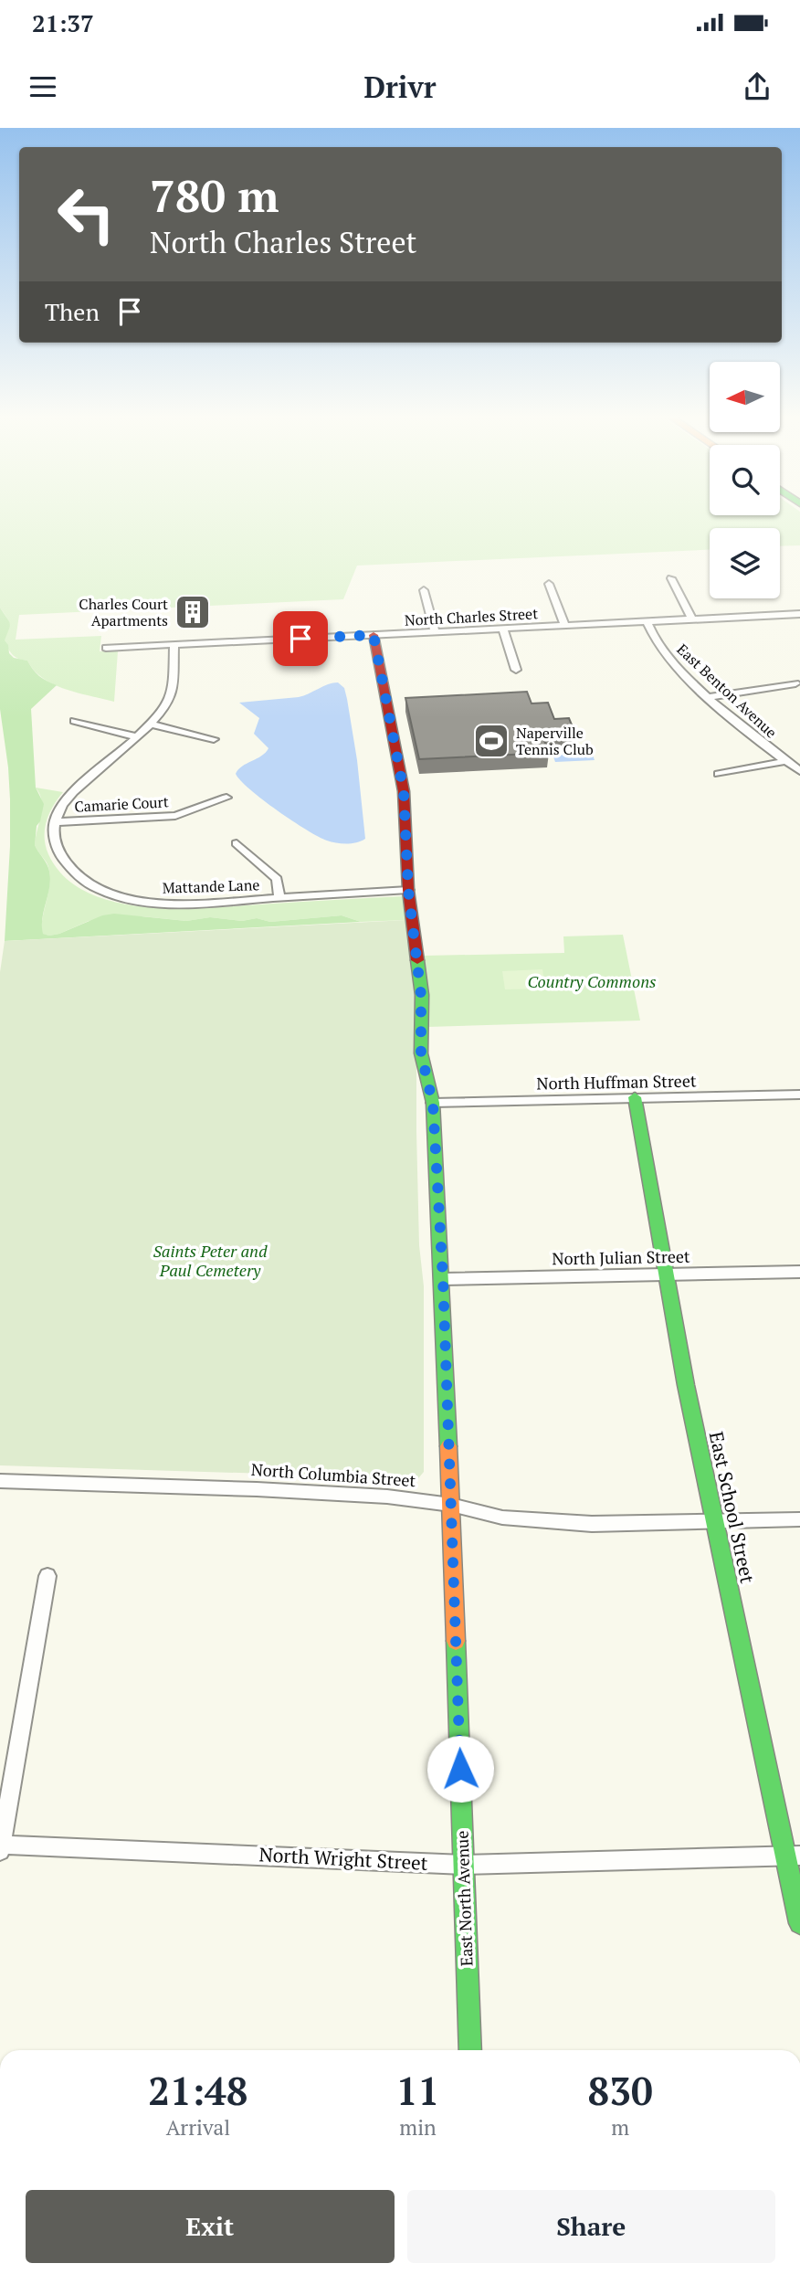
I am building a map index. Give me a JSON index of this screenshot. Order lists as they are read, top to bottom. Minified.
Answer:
{"streets":{"street":["North Charles Street","East Benton Avenue","Camarie Court","Mattande Lane","North Huffman Street","North Julian Street","North Columbia Street","East School Street","North Wright Street","East North Avenue"]},"crossings":[["North Charles Street","East Benton Avenue"],["North Charles Street","East North Avenue"],["Camarie Court","Mattande Lane"],["Mattande Lane","East North Avenue"],["North Huffman Street","East School Street"],["North Huffman Street","East North Avenue"],["North Julian Street","East School Street"],["North Julian Street","East North Avenue"],["North Columbia Street","East School Street"],["North Columbia Street","East North Avenue"],["East School Street","North Wright Street"],["North Wright Street","East North Avenue"]],"parks":["Country Commons","Saints Peter and Paul Cemetery"],"places":{"building":["Charles Court Apartments"],"sports":["Naperville Tennis Club"]},"north":"left","page":{"status":"21:37","header":"Drivr","turn":["780 m","North Charles Street"],"then":"Then","eta":["21:48","Arrival","11","min","830","m"],"buttons":["Exit","Share"]}}
